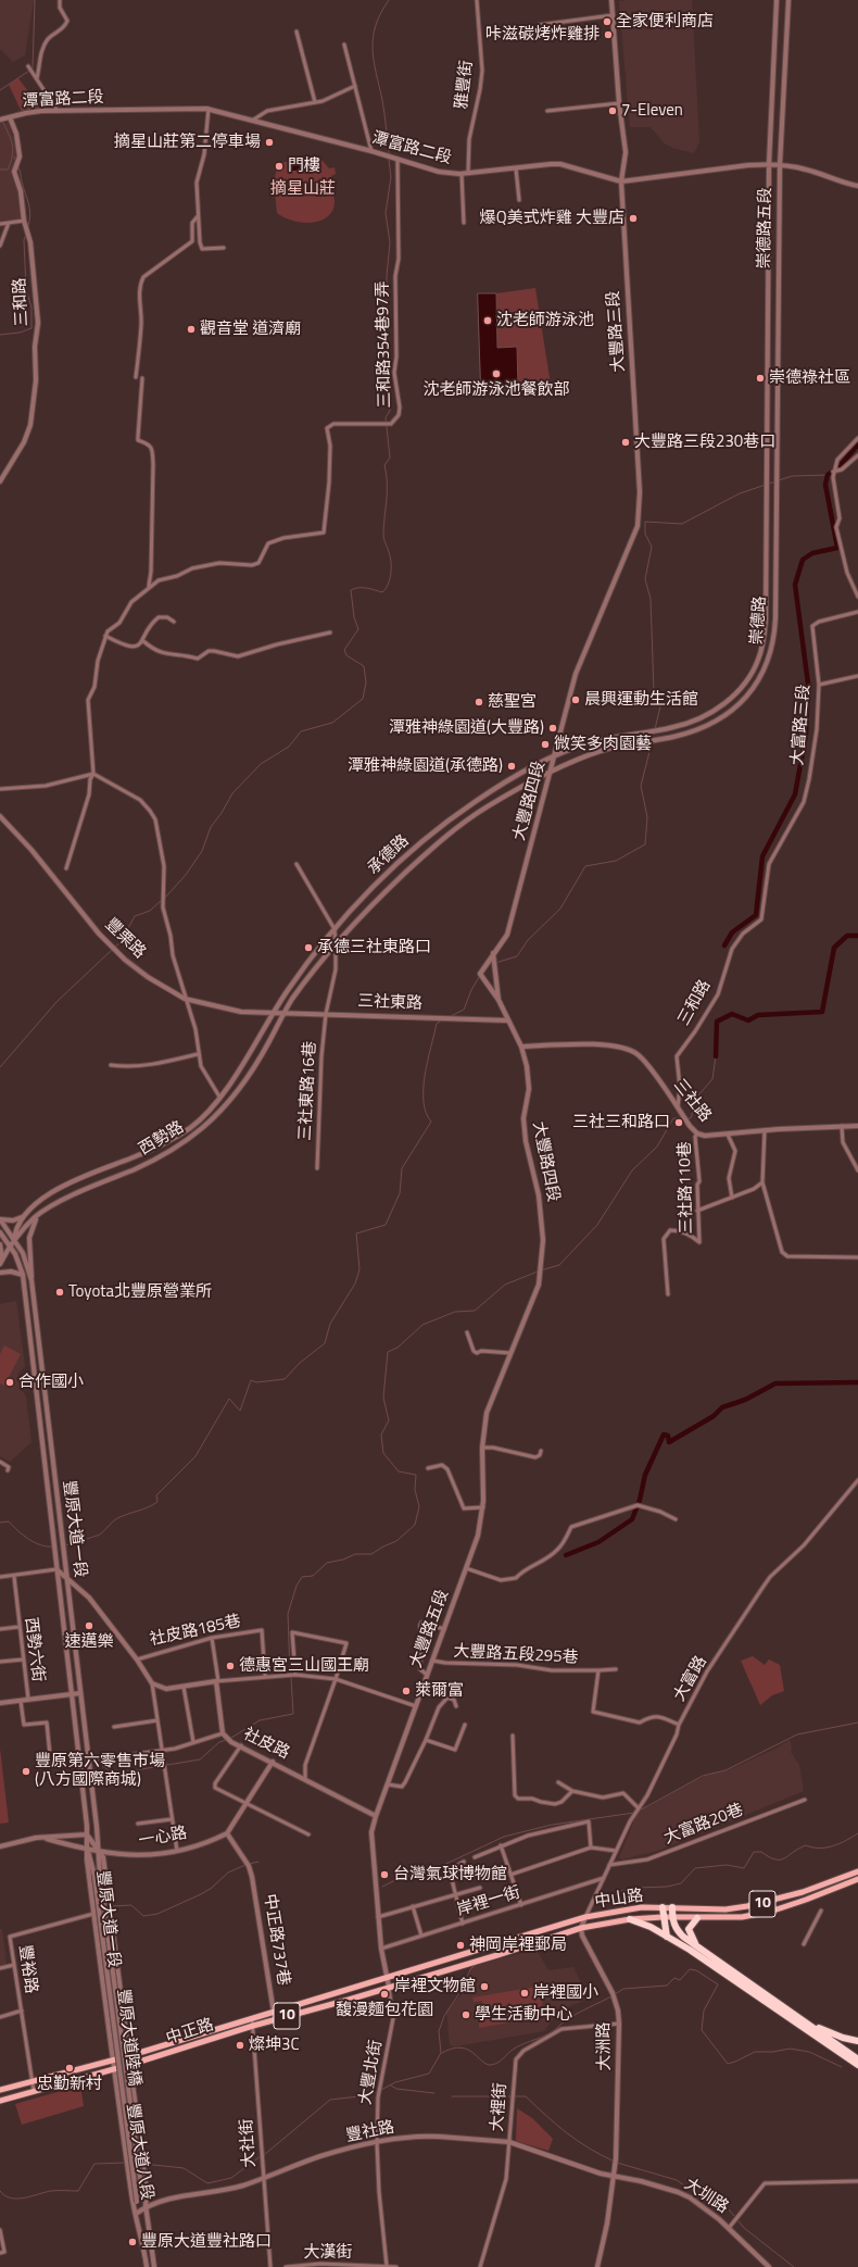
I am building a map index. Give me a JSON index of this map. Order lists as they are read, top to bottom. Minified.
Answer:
{"streets":{"main road":["中山路","10","中正路"],"street":["雅豐街","潭富路二段","崇德路五段","三和路","大豐路三段","三和路354巷97弄","崇德路","大富路三段","大豐路四段","承德路","豐栗路","三社東路","三社東路16巷","三社路","西勢路","三社路110巷","豐原大道一段","大豐路五段","社皮路185巷","西勢六街","大豐路五段295巷","大富路","社皮路","大富路20巷","一心路","岸裡一街","中正路737巷","豐裕路","豐原大道陸橋","大洲路","大豐北街","大裡街","豐社路","大社街","豐原大道八段","大圳路","大漢街"]},"crossings":[["雅豐街","潭富路二段"],["潭富路二段","崇德路五段"],["潭富路二段","三和路"],["潭富路二段","大豐路三段"],["潭富路二段","三和路354巷97弄"],["崇德路五段","崇德路"],["三和路","大富路三段"],["三和路","三社路"],["大豐路三段","大豐路四段"],["崇德路","大豐路四段"],["崇德路","承德路"],["大豐路四段","承德路"],["大豐路四段","三社東路"],["大豐路四段","三社路"],["大豐路四段","大豐路五段"],["承德路","豐栗路"],["承德路","三社東路"],["承德路","三社東路16巷"],["承德路","西勢路"],["豐栗路","三社東路"],["豐栗路","西勢路"],["三社東路","三社東路16巷"],["三社東路","西勢路"],["三社路","三社路110巷"],["西勢路","豐原大道一段"],["豐原大道一段","一心路"],["豐原大道一段","豐裕路"],["豐原大道一段","中正路"],["豐原大道一段","豐原大道陸橋"],["豐原大道一段","豐原大道八段"],["大豐路五段","大豐路五段295巷"],["大豐路五段","社皮路"],["大豐路五段","中山路"],["大豐路五段","岸裡一街"],["大豐路五段","中正路"],["大豐路五段","大豐北街"],["大豐路五段295巷","大富路"],["大富路","大富路20巷"],["大富路","中山路"],["大富路","岸裡一街"],["一心路","中正路737巷"],["中山路","中正路"],["中山路","大洲路"],["中山路","大豐北街"],["中正路737巷","中正路"],["豐裕路","中正路"],["中正路","大豐北街"],["中正路","大社街"],["中正路","豐原大道八段"],["豐原大道陸橋","豐原大道八段"],["大洲路","大裡街"],["大洲路","豐社路"],["大洲路","大圳路"],["大豐北街","豐社路"],["大豐北街","大漢街"],["大裡街","豐社路"],["豐社路","大社街"],["豐社路","豐原大道八段"],["豐社路","大圳路"]],"parks":["摘星山莊"],"places":["全家便利商店","咔滋碳烤炸雞排","7-Eleven","摘星山莊第二停車場","門樓","爆Q美式炸雞 大豐店","沈老師游泳池","觀音堂 道濟廟","沈老師游泳池餐飲部","崇德祿社區","大豐路三段230巷口","晨興運動生活館","慈聖宮","潭雅神綠園道(大豐路)","微笑多肉園藝","潭雅神綠園道(承德路)","承德三社東路口","三社三和路口","Toyota北豐原營業所","合作國小","速邁樂","德惠宮三山國王廟","萊爾富","豐原第六零售市場 (八方國際商城)","台灣氣球博物館","神岡岸裡郵局","岸裡文物館","岸裡國小","馥漫麵包花園","學生活動中心","燦坤3C","忠勤新村","豐原大道豐社路口"]}
